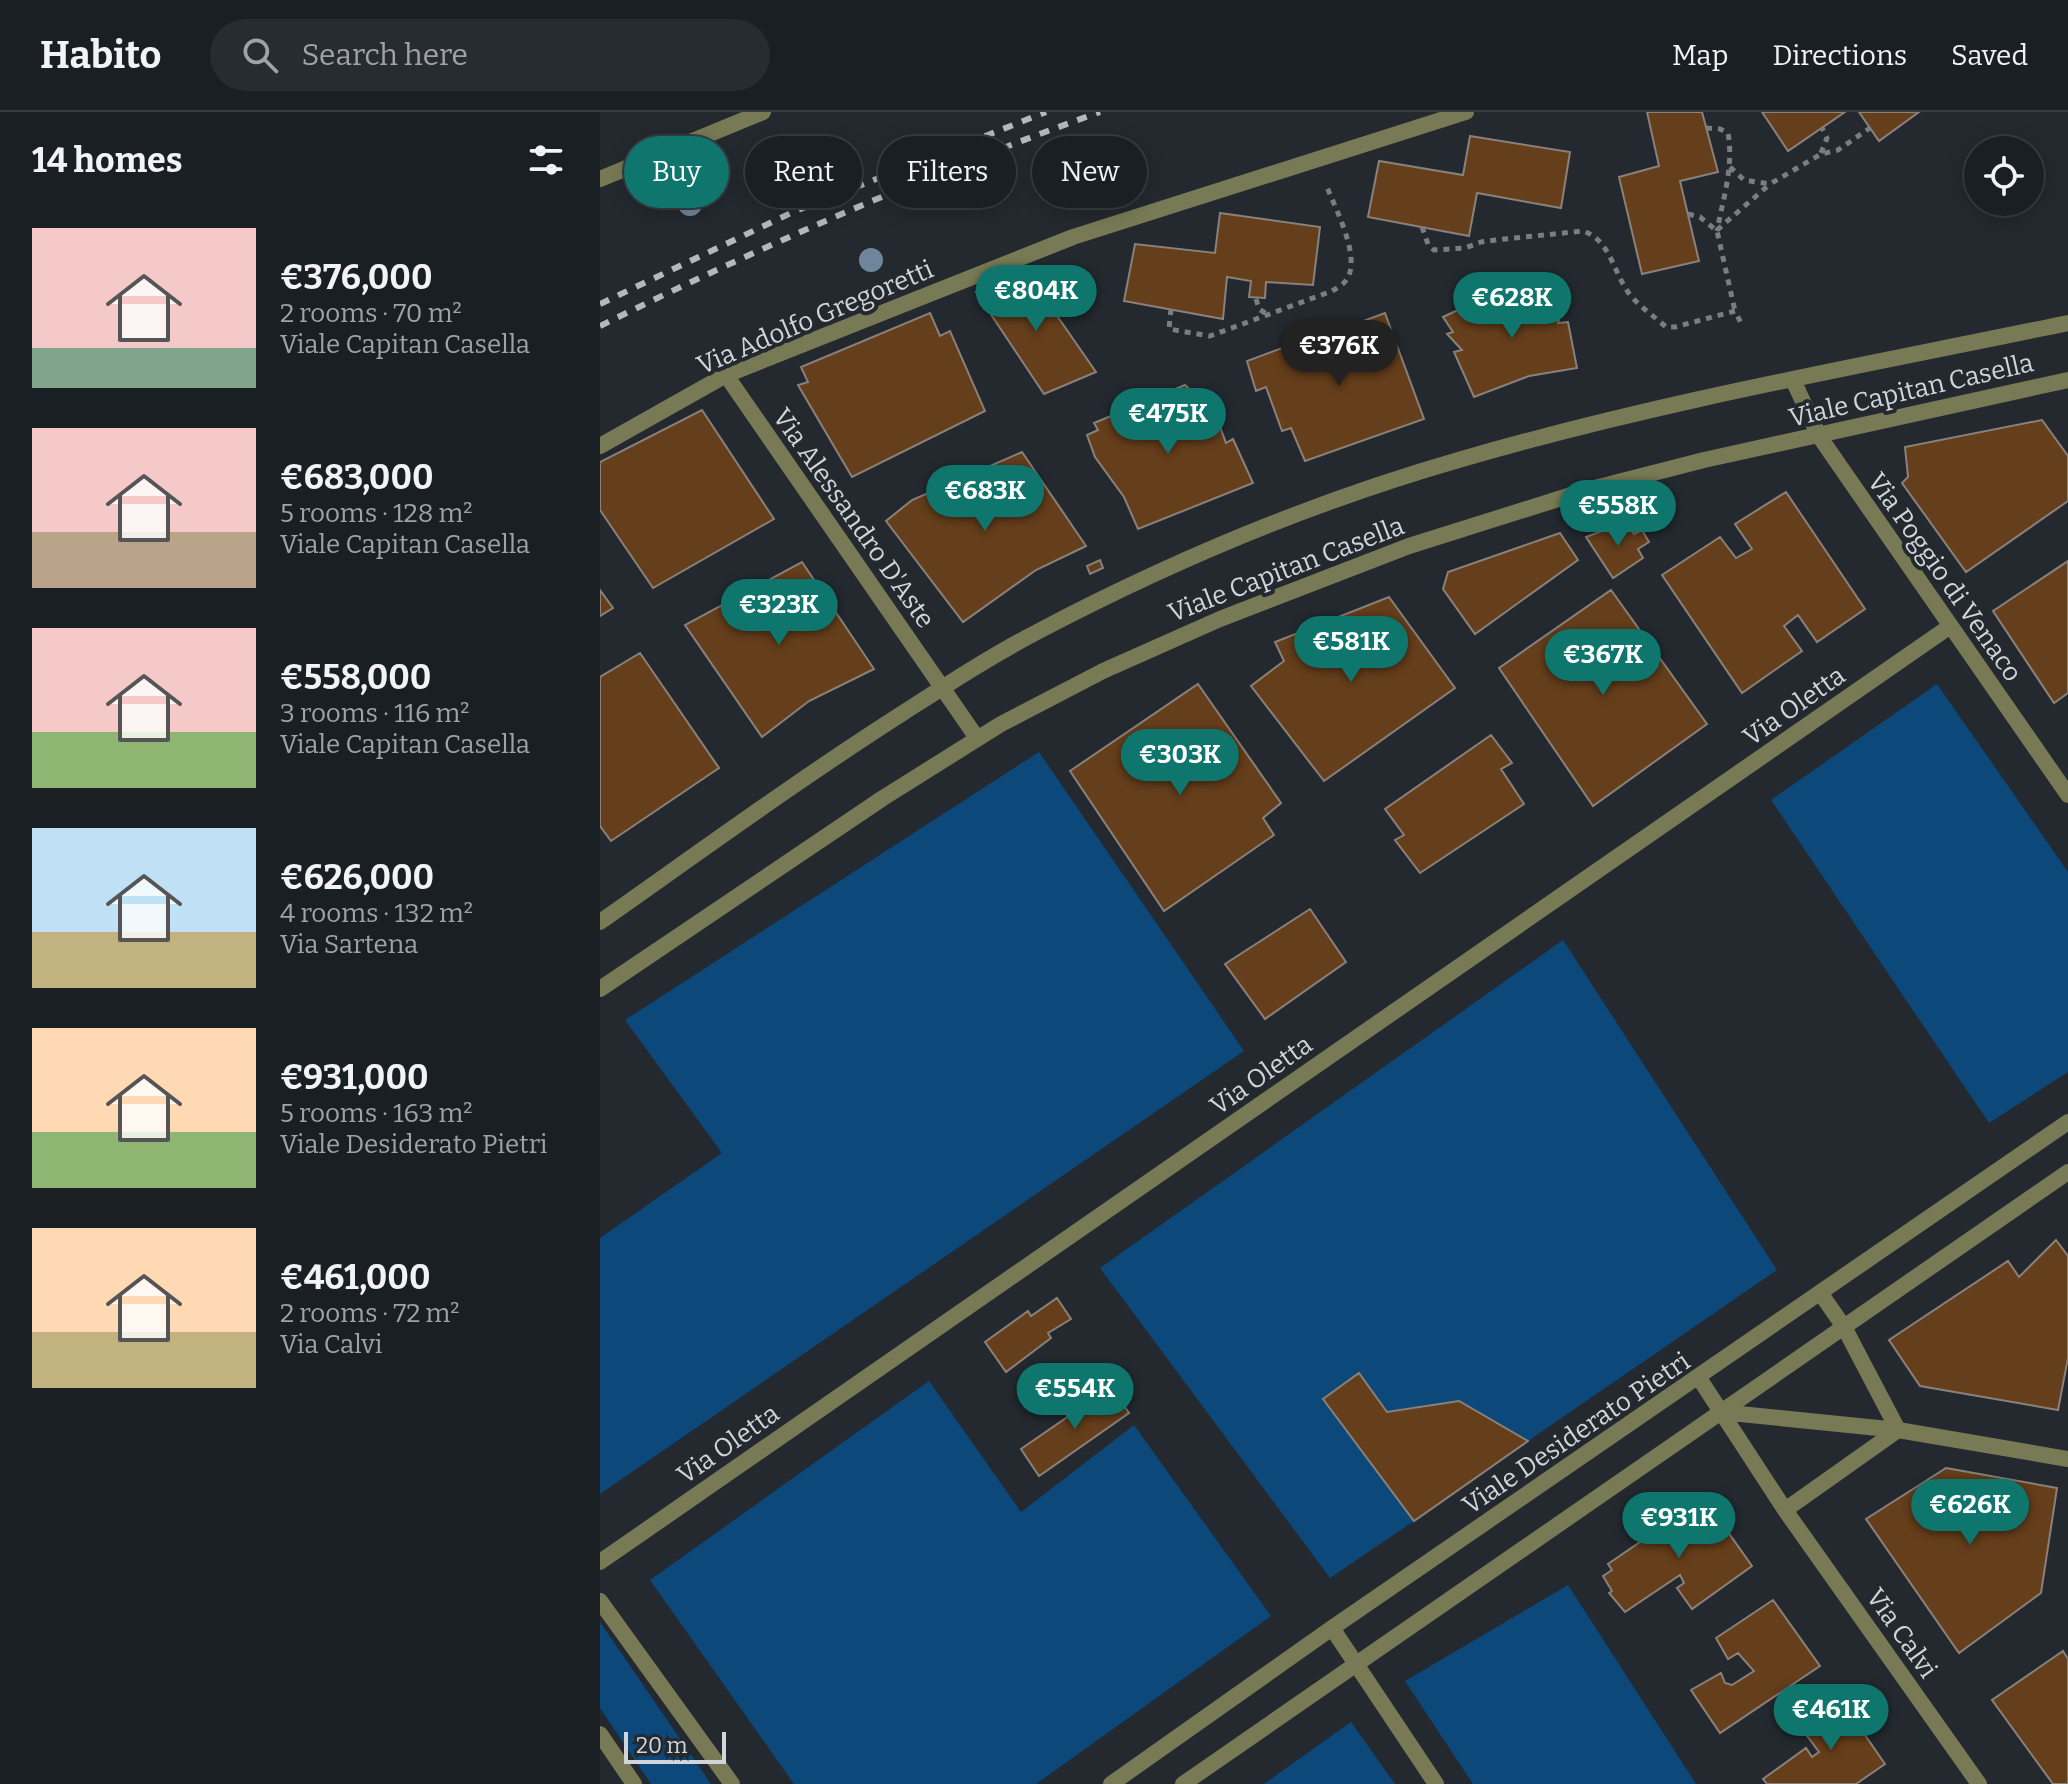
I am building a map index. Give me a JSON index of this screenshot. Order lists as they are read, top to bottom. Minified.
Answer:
{"streets":{"street":["Via Adolfo Gregoretti","Viale Capitan Casella","Via Alessandro D'Aste","Via Poggio di Venaco","Via Oletta","Viale Desiderato Pietri","Via Calvi"]},"crossings":[["Via Adolfo Gregoretti","Via Alessandro D'Aste"],["Viale Capitan Casella","Via Alessandro D'Aste"],["Viale Capitan Casella","Via Poggio di Venaco"],["Via Poggio di Venaco","Via Oletta"]],"scale_bar":"20 m","page":{"header":"Habito","search":"Search here","nav":["Map","Directions","Saved"],"heading":"14 homes","chip":["Buy","Rent","Filters","New"],"list":[{"name":"€376,000","note":"2 rooms · 70 m² · Viale Capitan Casella"},{"name":"€683,000","note":"5 rooms · 128 m² · Viale Capitan Casella"},{"name":"€558,000","note":"3 rooms · 116 m² · Viale Capitan Casella"},{"name":"€626,000","note":"4 rooms · 132 m² · Via Sartena"},{"name":"€931,000","note":"5 rooms · 163 m² · Viale Desiderato Pietri"},{"name":"€461,000","note":"2 rooms · 72 m² · Via Calvi"}],"price":["€804K","€628K","€376K","€475K","€683K","€558K","€323K","€581K","€367K","€303K","€554K","€626K","€931K","€461K"],"scale":"20 m"}}
